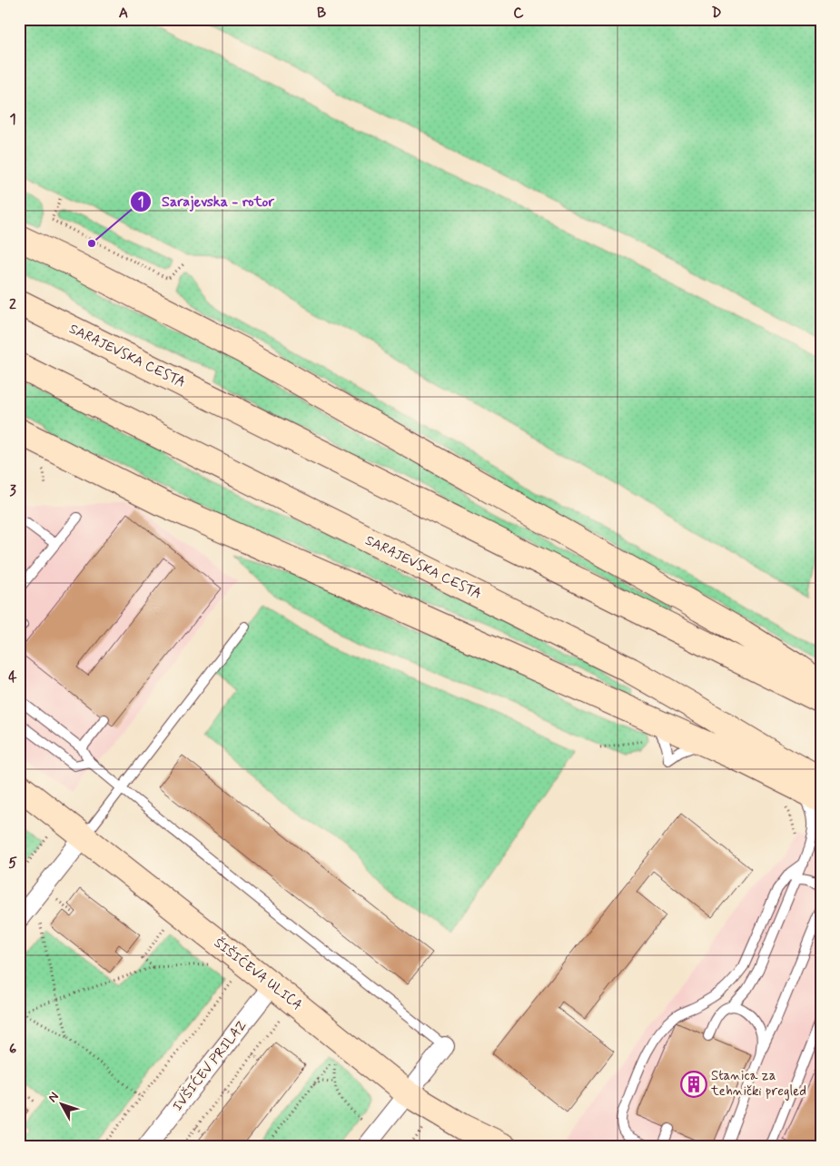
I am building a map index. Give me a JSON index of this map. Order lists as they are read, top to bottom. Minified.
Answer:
{"streets":{"main road":["SARAJEVSKA CESTA","ŠIŠIĆEVA ULICA"],"street":["IVŠIĆEV PRILAZ"]},"crossings":[["ŠIŠIĆEVA ULICA","IVŠIĆEV PRILAZ"]],"places":{"other":["Sarajevska - rotor"],"building":["Stanica za tehnički pregled"]},"north":"top left","grid":{"columns":["A","B","C","D"],"rows":["1","2","3","4","5","6"]}}
